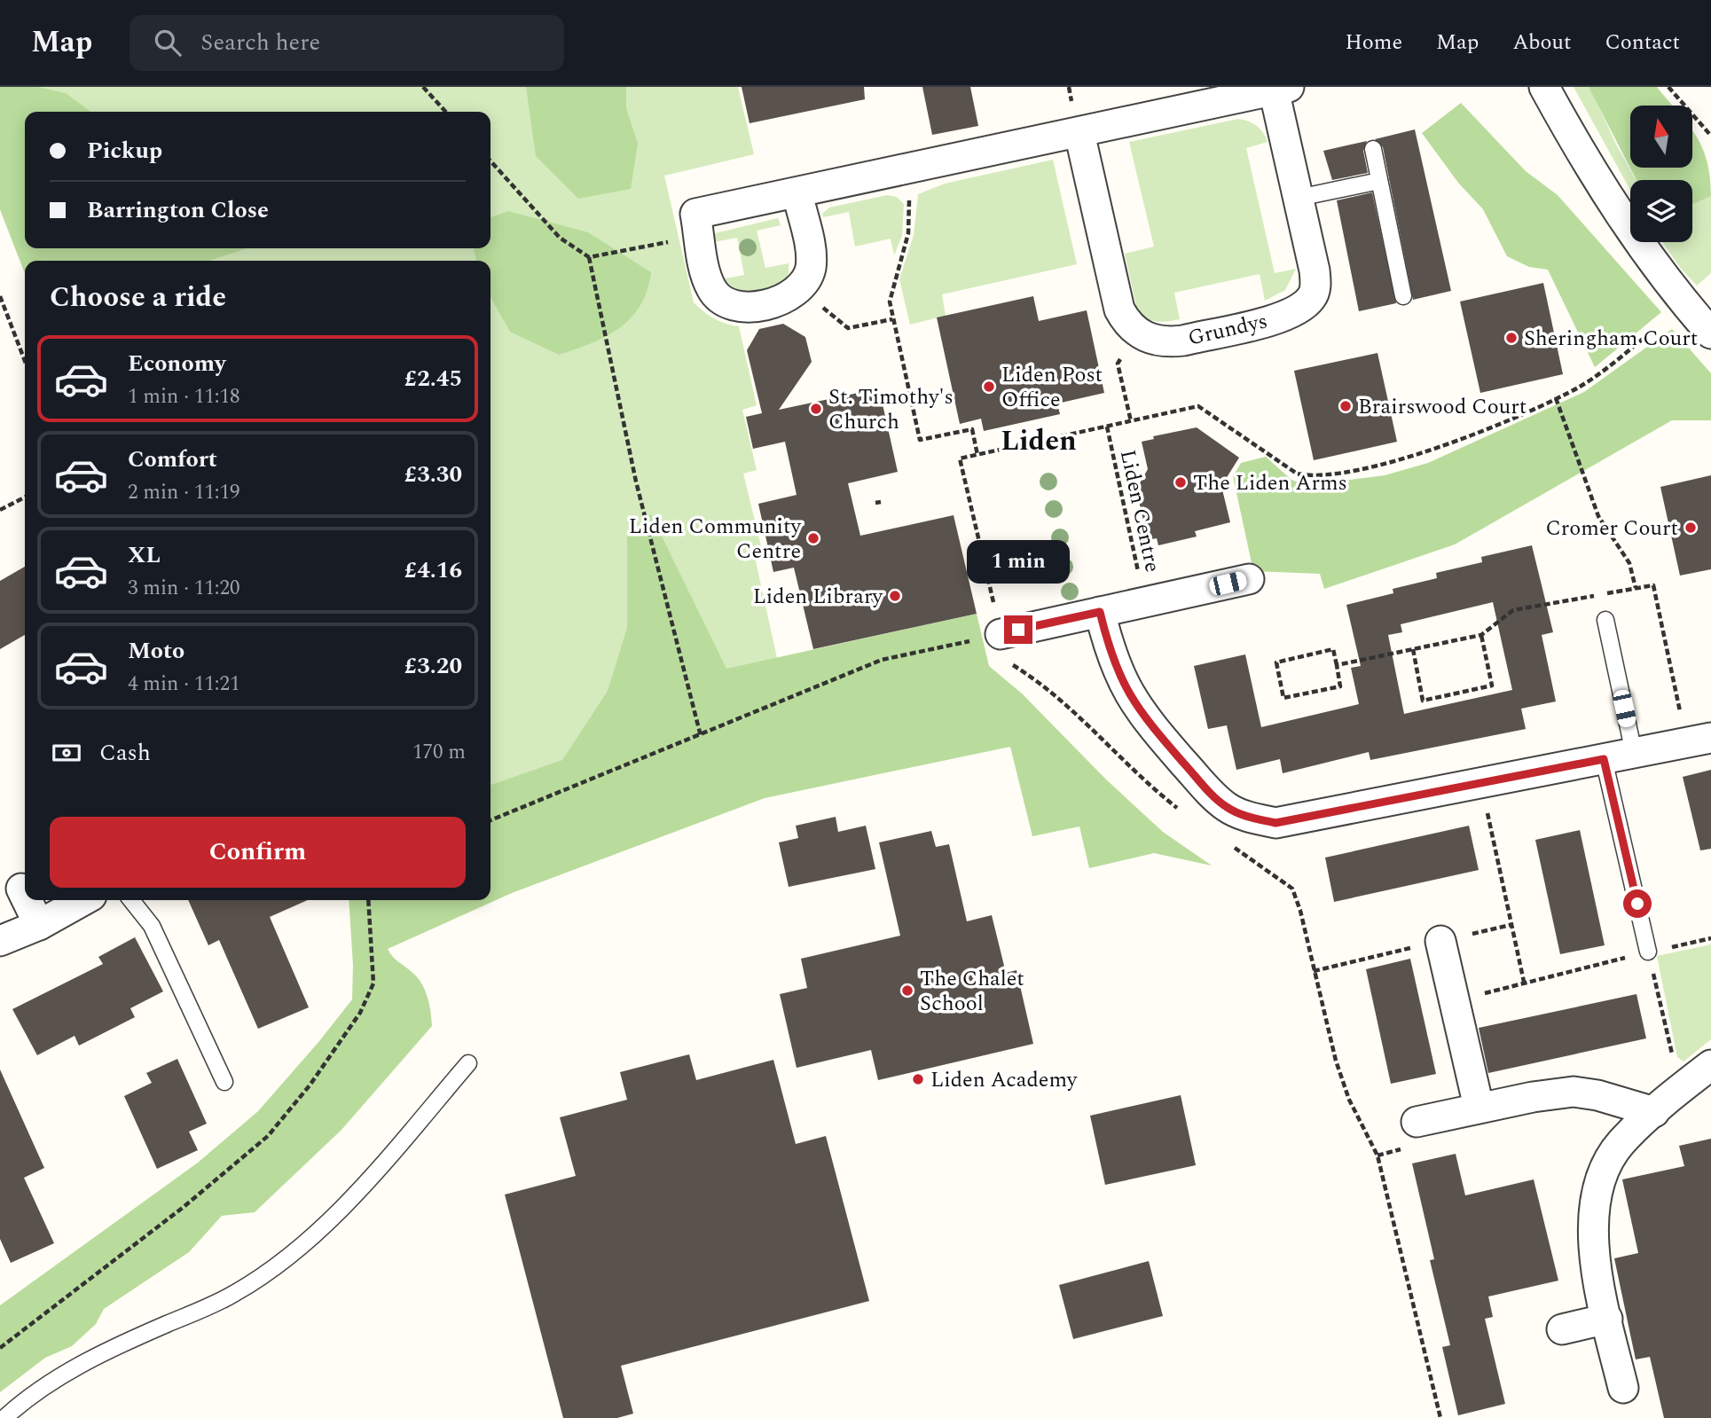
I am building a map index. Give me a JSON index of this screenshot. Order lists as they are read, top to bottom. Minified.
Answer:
{"streets":{"street":["Grundys"],"path":["Liden Centre"]},"crossings":[["Grundys","Liden Centre"]],"districts":["Liden"],"places":["Sheringham Court","Liden Post Office","Brairswood Court","St. Timothy's Church","The Liden Arms","Cromer Court","Liden Community Centre","Liden Library","The Chalet School","Liden Academy"],"north":"top","page":{"header":"Map","search":"Search here","nav":["Home","Map","About","Contact"],"banner":["Pickup","Barrington Close"],"heading":"Choose a ride","list":[{"name":"Economy","note":"1 min · 11:18","value":"£2.45"},{"name":"Comfort","note":"2 min · 11:19","value":"£3.30"},{"name":"XL","note":"3 min · 11:20","value":"£4.16"},{"name":"Moto","note":"4 min · 11:21","value":"£3.20"}],"bubble":"1 min","pay":["Cash","170 m"],"buttons":"Confirm"}}
